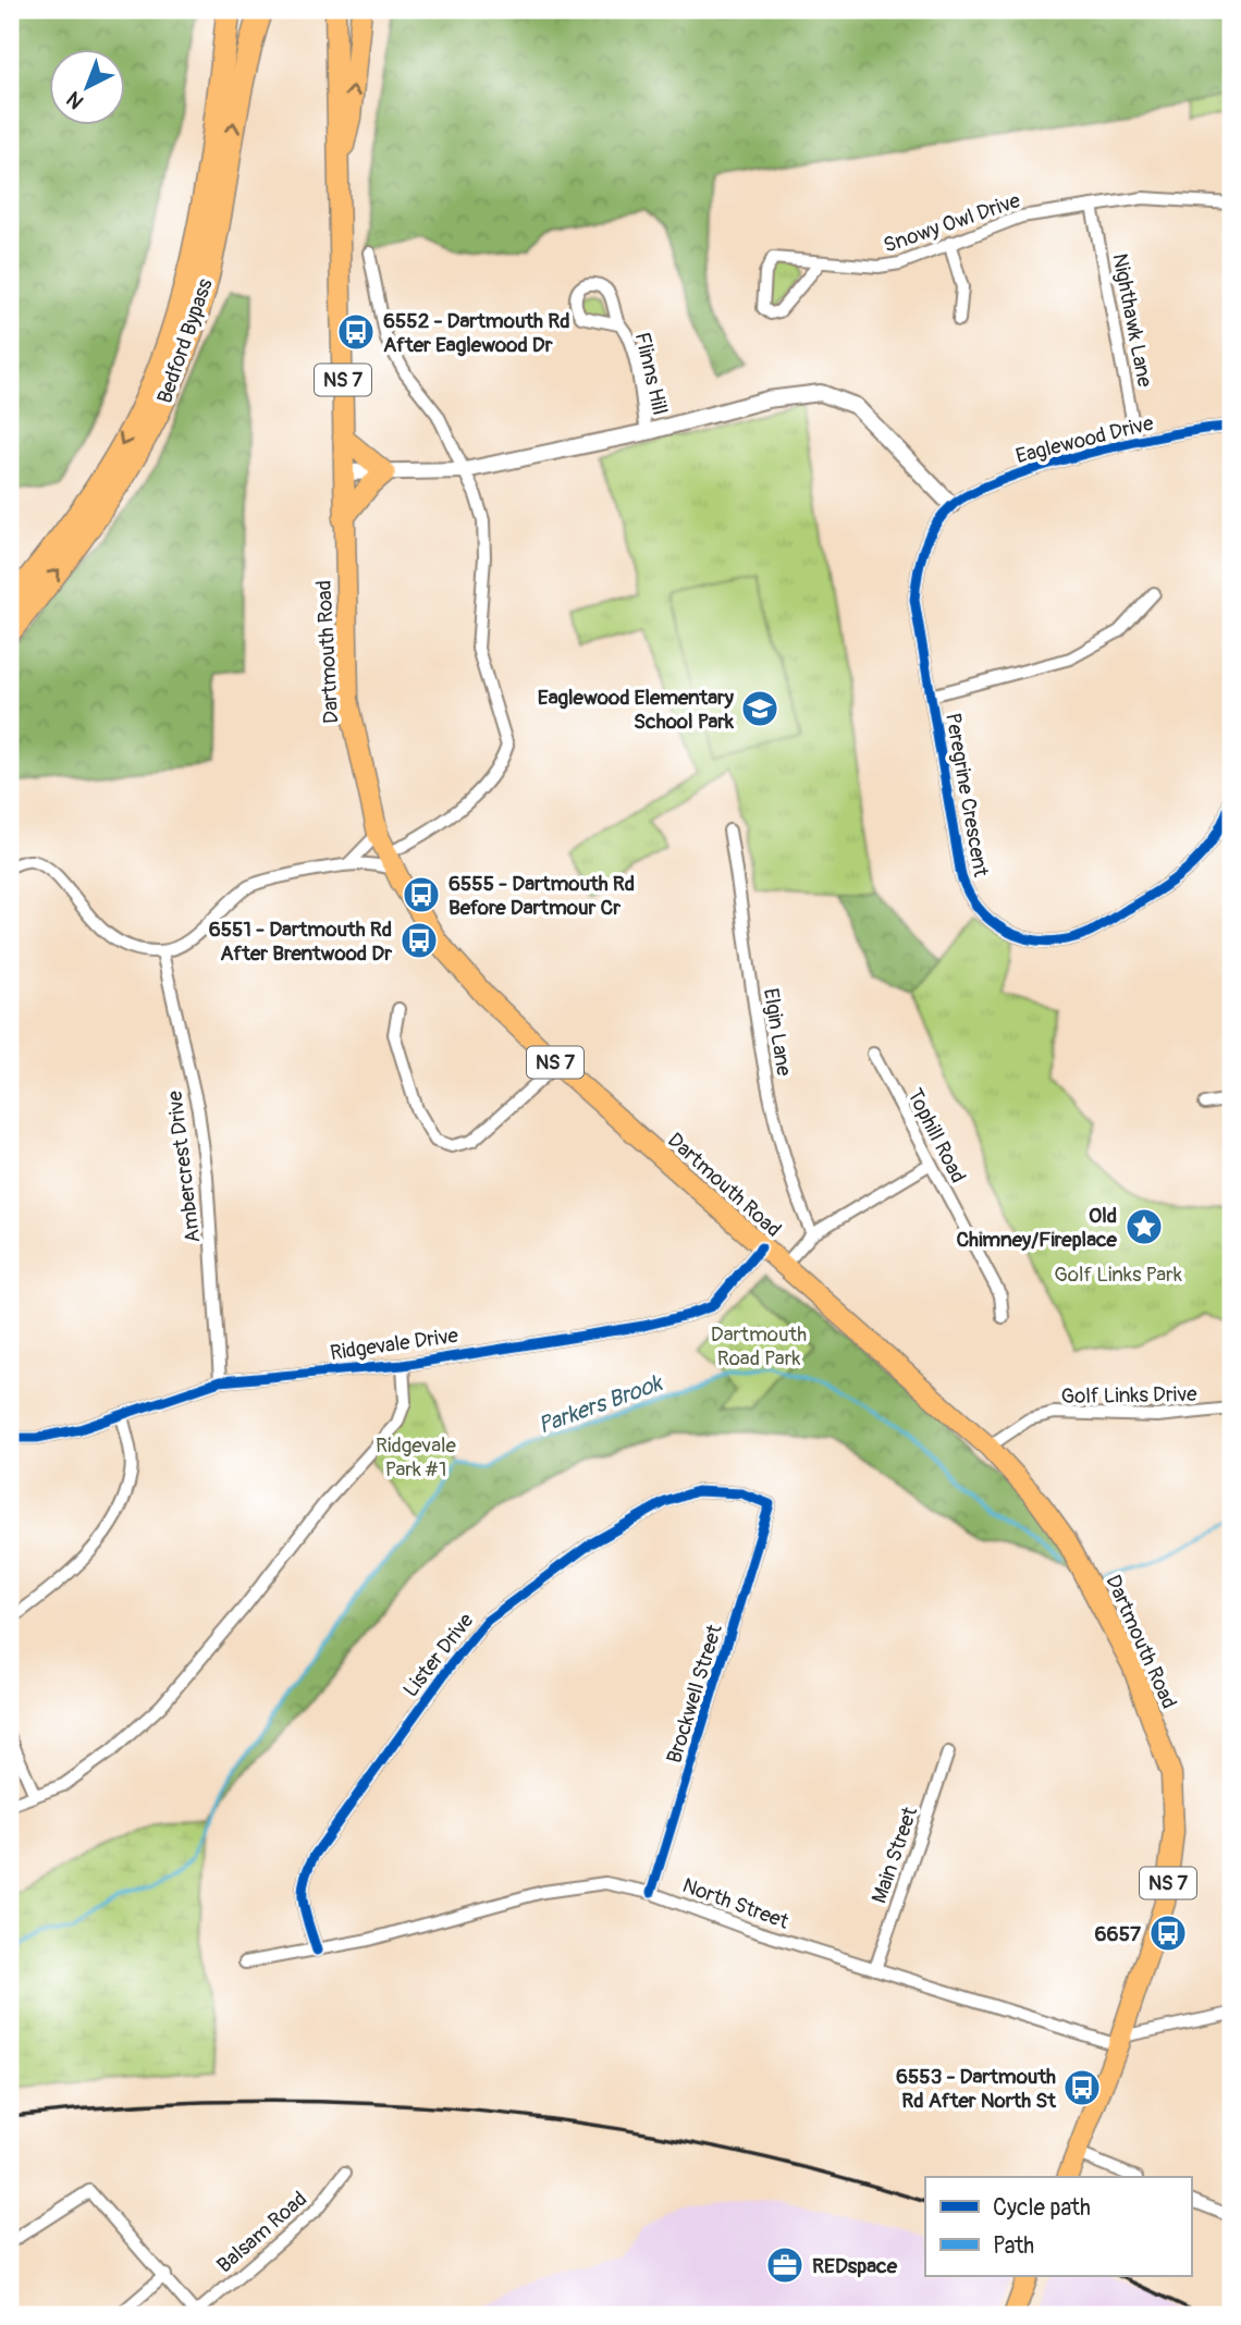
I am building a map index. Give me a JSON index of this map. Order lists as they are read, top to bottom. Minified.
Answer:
{"streets":{"highway":["Bedford Bypass"],"main road":["NS 7","Dartmouth Road"],"street":["Snowy Owl Drive","Nighthawk Lane","Flinns Hill","Eaglewood Drive","Peregrine Crescent","Elgin Lane","Tophill Road","Ambercrest Drive","Ridgevale Drive","Golf Links Drive","Lister Drive","Brockwell Street","Main Street","North Street","Balsam Road"]},"crossings":[["Snowy Owl Drive","Nighthawk Lane"],["Nighthawk Lane","Eaglewood Drive"],["Eaglewood Drive","Peregrine Crescent"],["Dartmouth Road","Ridgevale Drive"],["Dartmouth Road","Golf Links Drive"],["Dartmouth Road","North Street"],["Ambercrest Drive","Ridgevale Drive"],["Lister Drive","Brockwell Street"],["Lister Drive","North Street"],["Brockwell Street","North Street"],["Main Street","North Street"]],"water":["Parkers Brook"],"parks":["Golf Links Park","Dartmouth Road Park","Ridgevale Park #1"],"places":{"bus stop":["6552 - Dartmouth Rd After Eaglewood Dr","6555 - Dartmouth Rd Before Dartmour Cr","6551 - Dartmouth Rd After Brentwood Dr","6657","6553 - Dartmouth Rd After North St"],"school or university":["Eaglewood Elementary School Park"],"place":["Old Chimney/Fireplace"],"office":["REDspace"]},"legend":["Cycle path","Path"],"north":"bottom left"}
